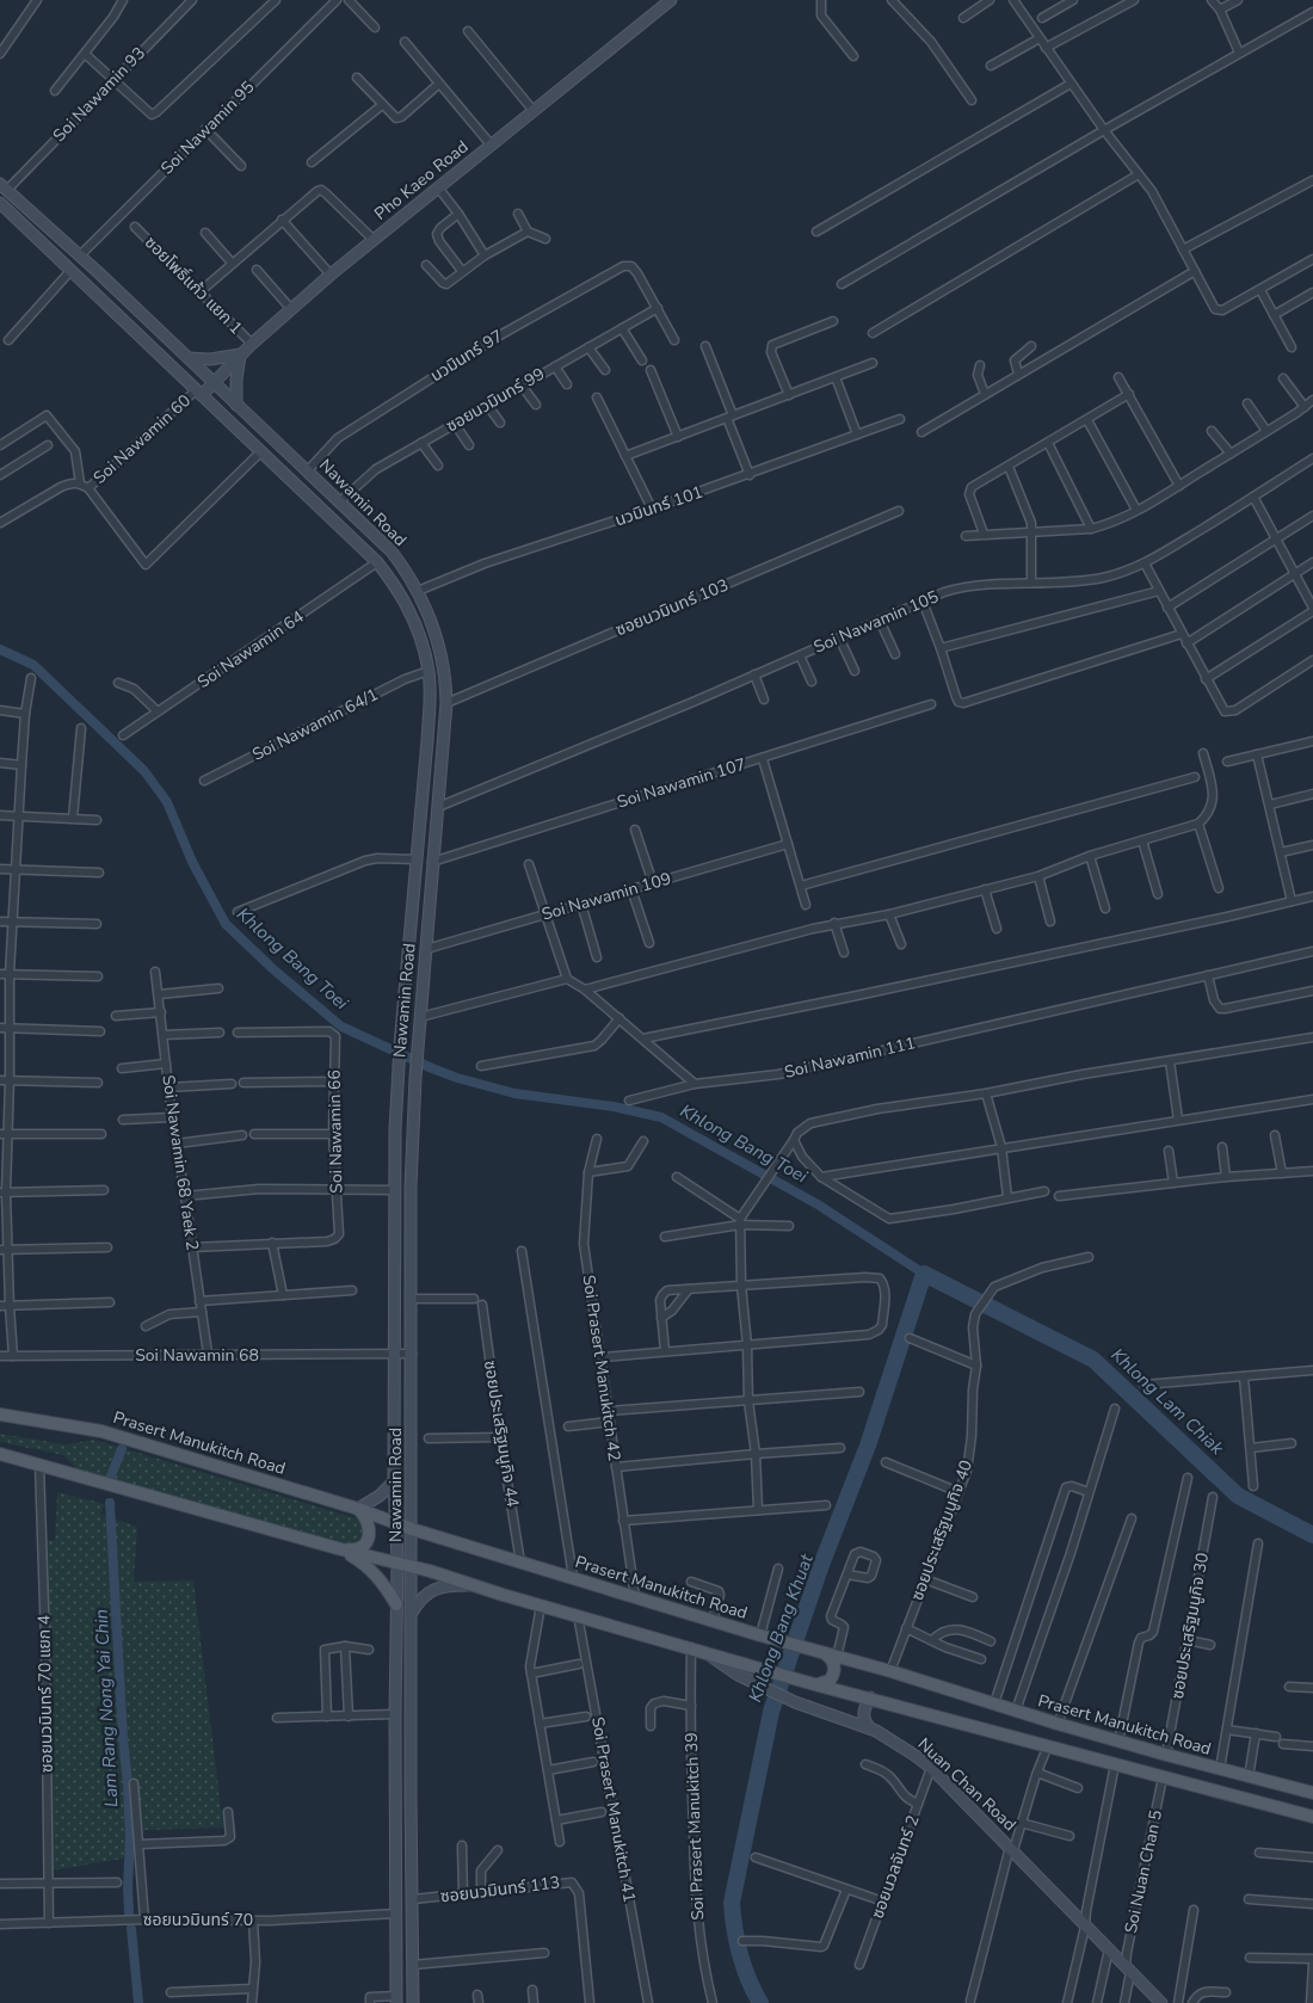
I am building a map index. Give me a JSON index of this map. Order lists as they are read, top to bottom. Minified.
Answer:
{"streets":{"main road":["Pho Kaeo Road","Nawamin Road","Prasert Manukitch Road","Nuan Chan Road"],"street":["Soi Nawamin 93","Soi Nawamin 95","ซอยโพธิ์แก้ว แยก 1","นวมินทร์ 97","ซอยนวมินทร์ 99","Soi Nawamin 60","นวมินทร์ 101","ซอยนวมินทร์ 103","Soi Nawamin 105","Soi Nawamin 64","Soi Nawamin 64/1","Soi Nawamin 107","Soi Nawamin 109","Soi Nawamin 111","Soi Nawamin 66","Soi Nawamin 68 Yaek 2","Soi Nawamin 68","Soi Prasert Manukitch 42","ซอยประเสริฐมนูกิจ 44","ซอยประเสริฐมนูกิจ 40","ซอยประเสริฐมนูกิจ 30","ซอยนวมินทร์ 70 แยก 4","Soi Prasert Manukitch 41","Soi Prasert Manukitch 39","ซอยนวลจันทร์ 2","Soi Nuan Chan 5","ซอยนวมินทร์ 113","ซอยนวมินทร์ 70"]},"crossings":[["Soi Nawamin 93","Nawamin Road"],["Soi Nawamin 95","Nawamin Road"],["Pho Kaeo Road","ซอยโพธิ์แก้ว แยก 1"],["Pho Kaeo Road","Soi Nawamin 60"],["Pho Kaeo Road","Nawamin Road"],["นวมินทร์ 97","ซอยนวมินทร์ 99"],["นวมินทร์ 97","Nawamin Road"],["ซอยนวมินทร์ 99","Nawamin Road"],["Soi Nawamin 60","Nawamin Road"],["Nawamin Road","นวมินทร์ 101"],["Nawamin Road","ซอยนวมินทร์ 103"],["Nawamin Road","Soi Nawamin 105"],["Nawamin Road","Soi Nawamin 64"],["Nawamin Road","Soi Nawamin 64/1"],["Nawamin Road","Soi Nawamin 107"],["Nawamin Road","Soi Nawamin 109"],["Nawamin Road","Soi Nawamin 68"],["Nawamin Road","Prasert Manukitch Road"],["Nawamin Road","ซอยนวมินทร์ 113"],["Nawamin Road","ซอยนวมินทร์ 70"],["Soi Nawamin 68 Yaek 2","Soi Nawamin 68"],["Soi Prasert Manukitch 42","Prasert Manukitch Road"],["ซอยประเสริฐมนูกิจ 44","Prasert Manukitch Road"],["Prasert Manukitch Road","ซอยประเสริฐมนูกิจ 40"],["Prasert Manukitch Road","ซอยประเสริฐมนูกิจ 30"],["ซอยนวมินทร์ 70 แยก 4","ซอยนวมินทร์ 70"],["Nuan Chan Road","ซอยนวลจันทร์ 2"],["Nuan Chan Road","Soi Nuan Chan 5"]],"water":["Khlong Bang Toei","Khlong Lam Chiak","Khlong Bang Khuat","Lam Rang Nong Yai Chin"]}
